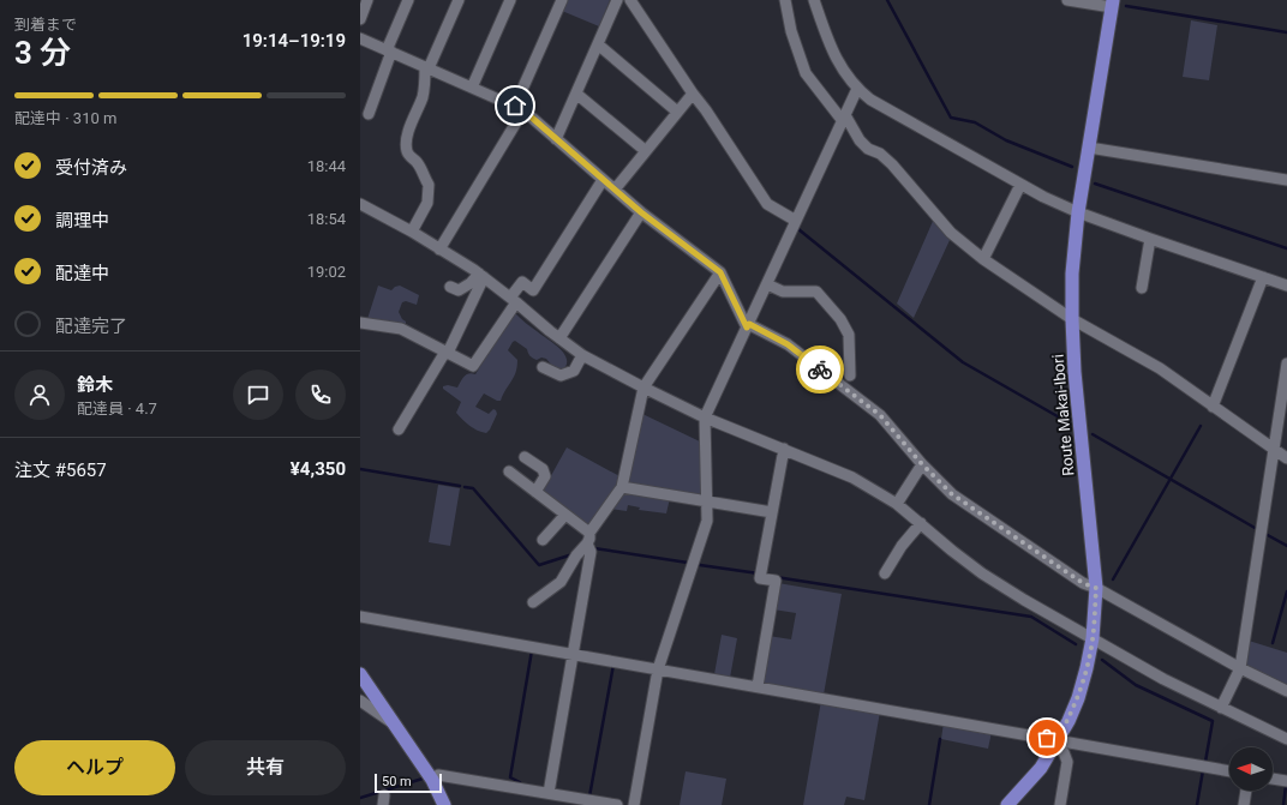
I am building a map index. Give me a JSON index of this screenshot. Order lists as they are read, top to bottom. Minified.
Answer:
{"streets":{"main road":["Route Makai-Ibori"]},"scale_bar":"50 m","north":"left","page":{"heading":["3 分","到着まで","19:14–19:19"],"panel":["鈴木","配達員 · 4.7","注文 #5657","¥4,350"],"bar":"配達中 · 310 m","list":[["受付済み","18:44"],["調理中","18:54"],["配達中","19:02"],"配達完了"],"buttons":["ヘルプ","共有"],"scale":"50 m"}}
